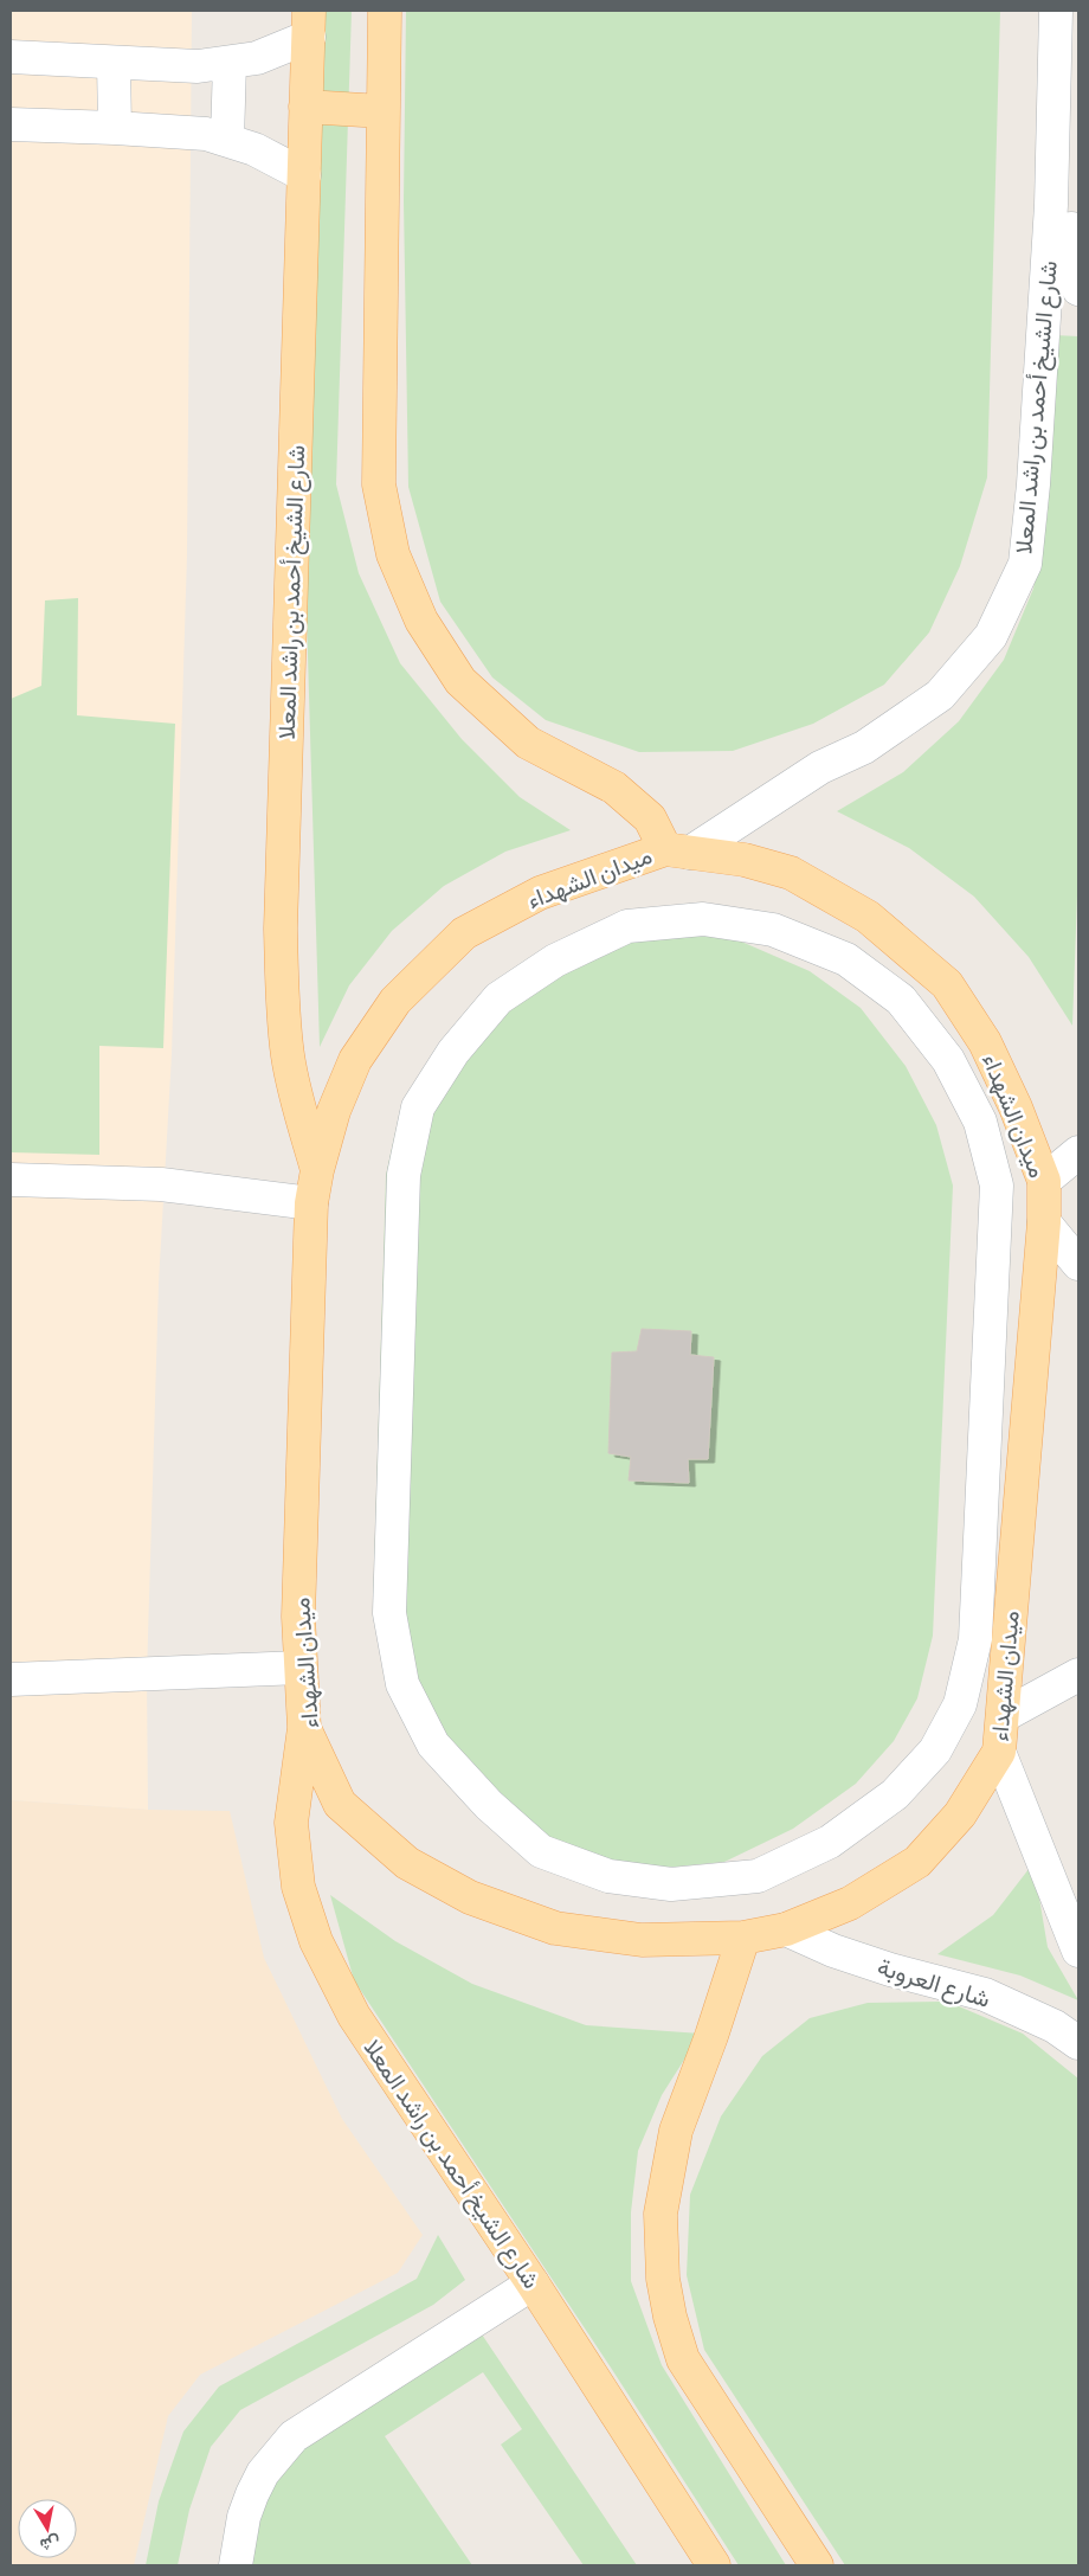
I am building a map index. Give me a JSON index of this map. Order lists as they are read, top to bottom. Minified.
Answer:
{"streets":{"main road":["شارع الشيخ أحمد بن راشد المعلا","ميدان الشهداء"],"street":["شارع العروبة"]},"crossings":[["شارع الشيخ أحمد بن راشد المعلا","ميدان الشهداء"],["ميدان الشهداء","شارع العروبة"]],"north":"bottom"}
